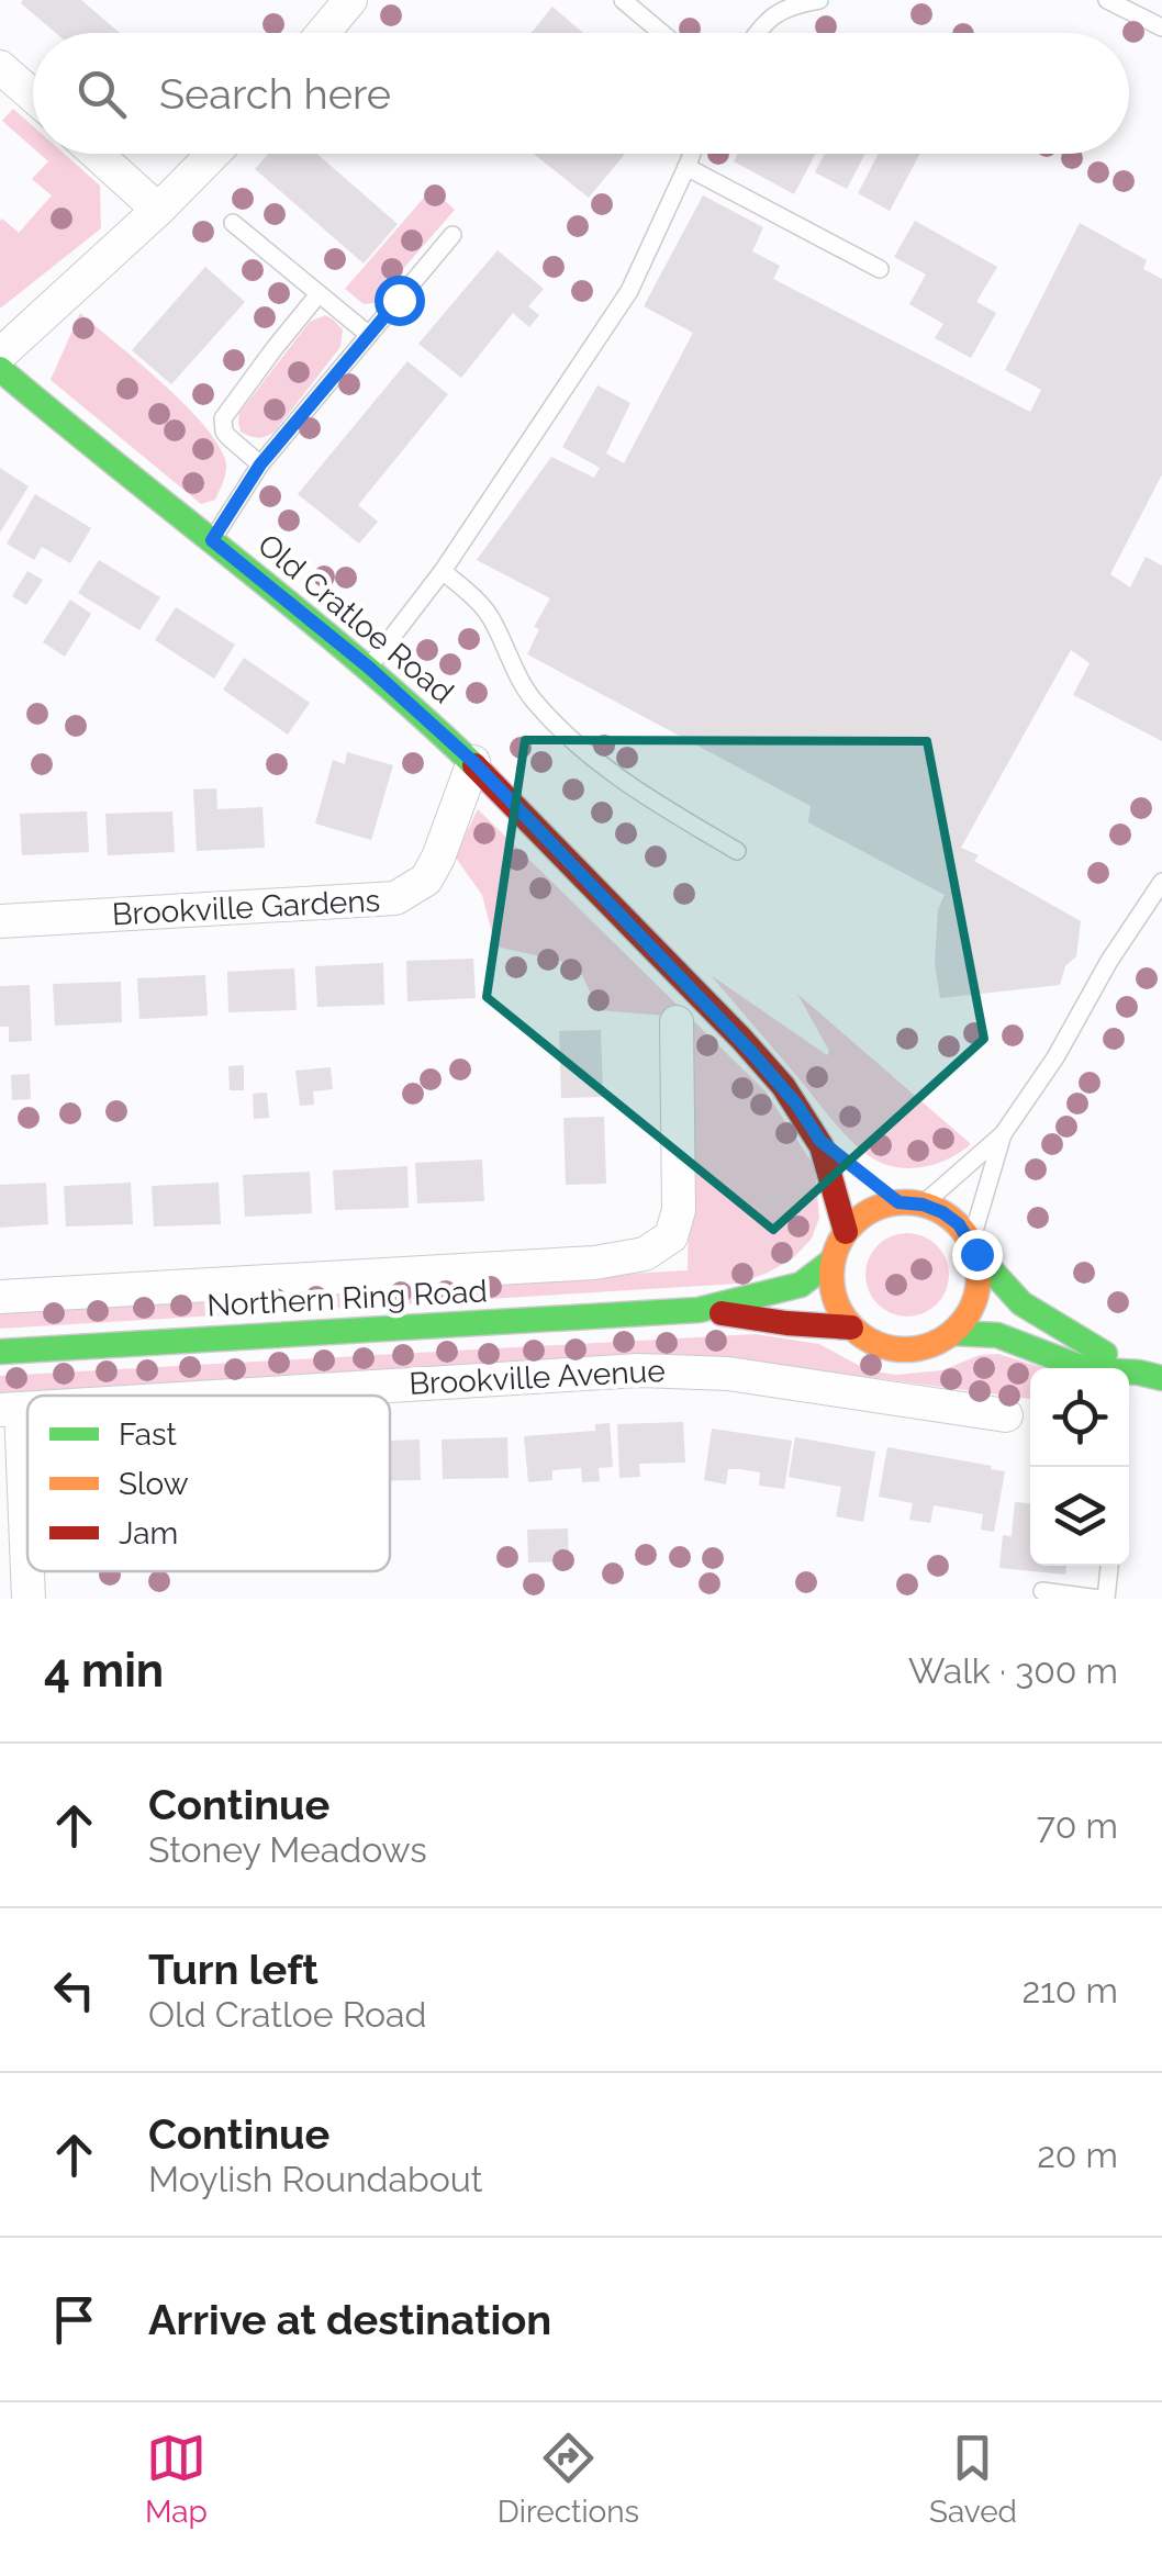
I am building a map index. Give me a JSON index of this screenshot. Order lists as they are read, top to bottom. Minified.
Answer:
{"streets":{"main road":["Old Cratloe Road","Northern Ring Road"],"street":["Brookville Gardens","Brookville Avenue"]},"crossings":[["Old Cratloe Road","Brookville Gardens"]],"legend":["Fast","Slow","Jam"],"page":{"search":"Search here","heading":["4 min","Walk · 300 m"],"list":[["Continue","Stoney Meadows","70 m"],["Turn left","Old Cratloe Road","210 m"],["Continue","Moylish Roundabout","20 m"],"Arrive at destination"],"nav":["Map","Directions","Saved"]}}
